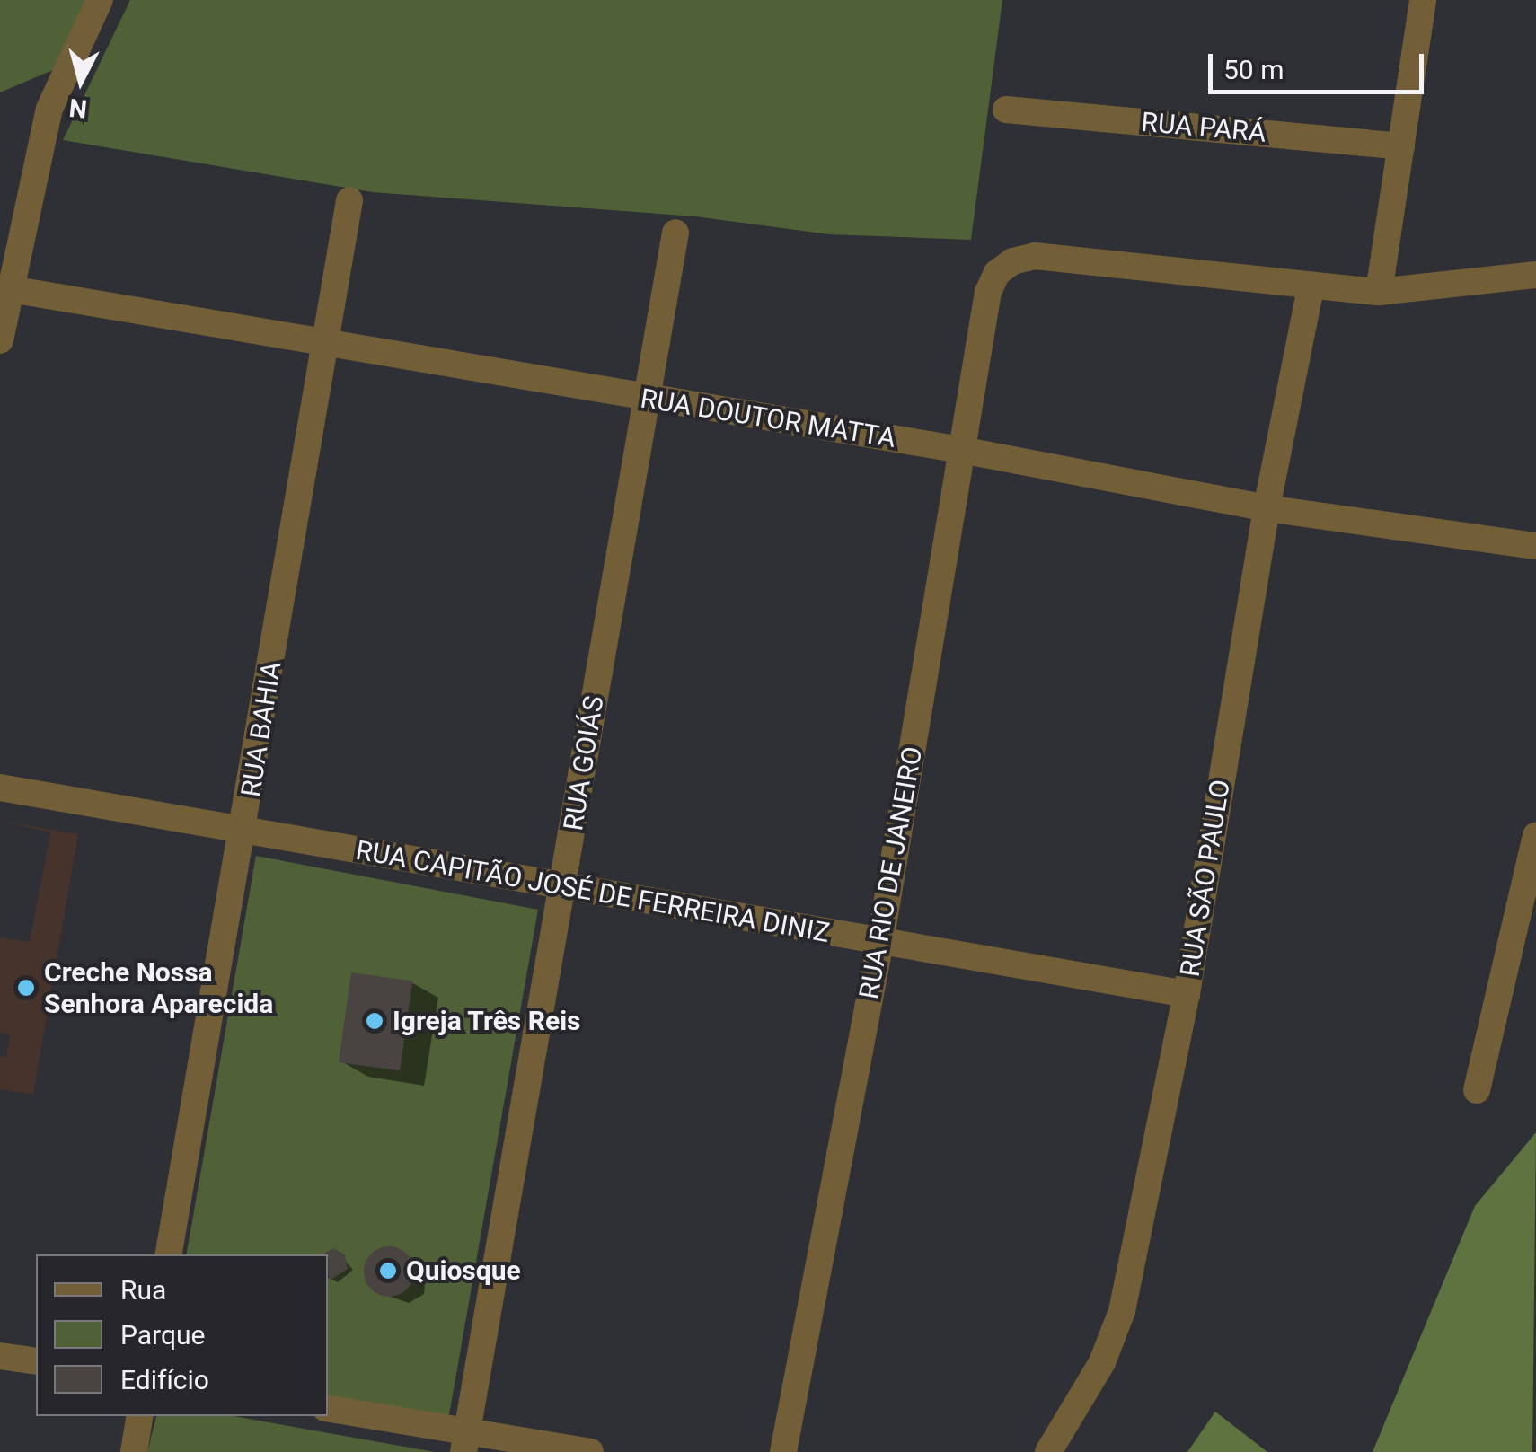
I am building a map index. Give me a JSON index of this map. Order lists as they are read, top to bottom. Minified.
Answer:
{"streets":{"street":["RUA PARÁ","RUA DOUTOR MATTA","RUA BAHIA","RUA GOIÁS","RUA RIO DE JANEIRO","RUA SÃO PAULO","RUA CAPITÃO JOSÉ DE FERREIRA DINIZ"]},"crossings":[["RUA DOUTOR MATTA","RUA BAHIA"],["RUA DOUTOR MATTA","RUA GOIÁS"],["RUA DOUTOR MATTA","RUA RIO DE JANEIRO"],["RUA DOUTOR MATTA","RUA SÃO PAULO"],["RUA BAHIA","RUA CAPITÃO JOSÉ DE FERREIRA DINIZ"],["RUA GOIÁS","RUA CAPITÃO JOSÉ DE FERREIRA DINIZ"],["RUA RIO DE JANEIRO","RUA SÃO PAULO"],["RUA RIO DE JANEIRO","RUA CAPITÃO JOSÉ DE FERREIRA DINIZ"],["RUA SÃO PAULO","RUA CAPITÃO JOSÉ DE FERREIRA DINIZ"]],"places":["Creche Nossa Senhora Aparecida","Igreja Três Reis","Quiosque"],"legend":["Rua","Parque","Edifício"],"scale_bar":"50 m","north":"bottom"}
